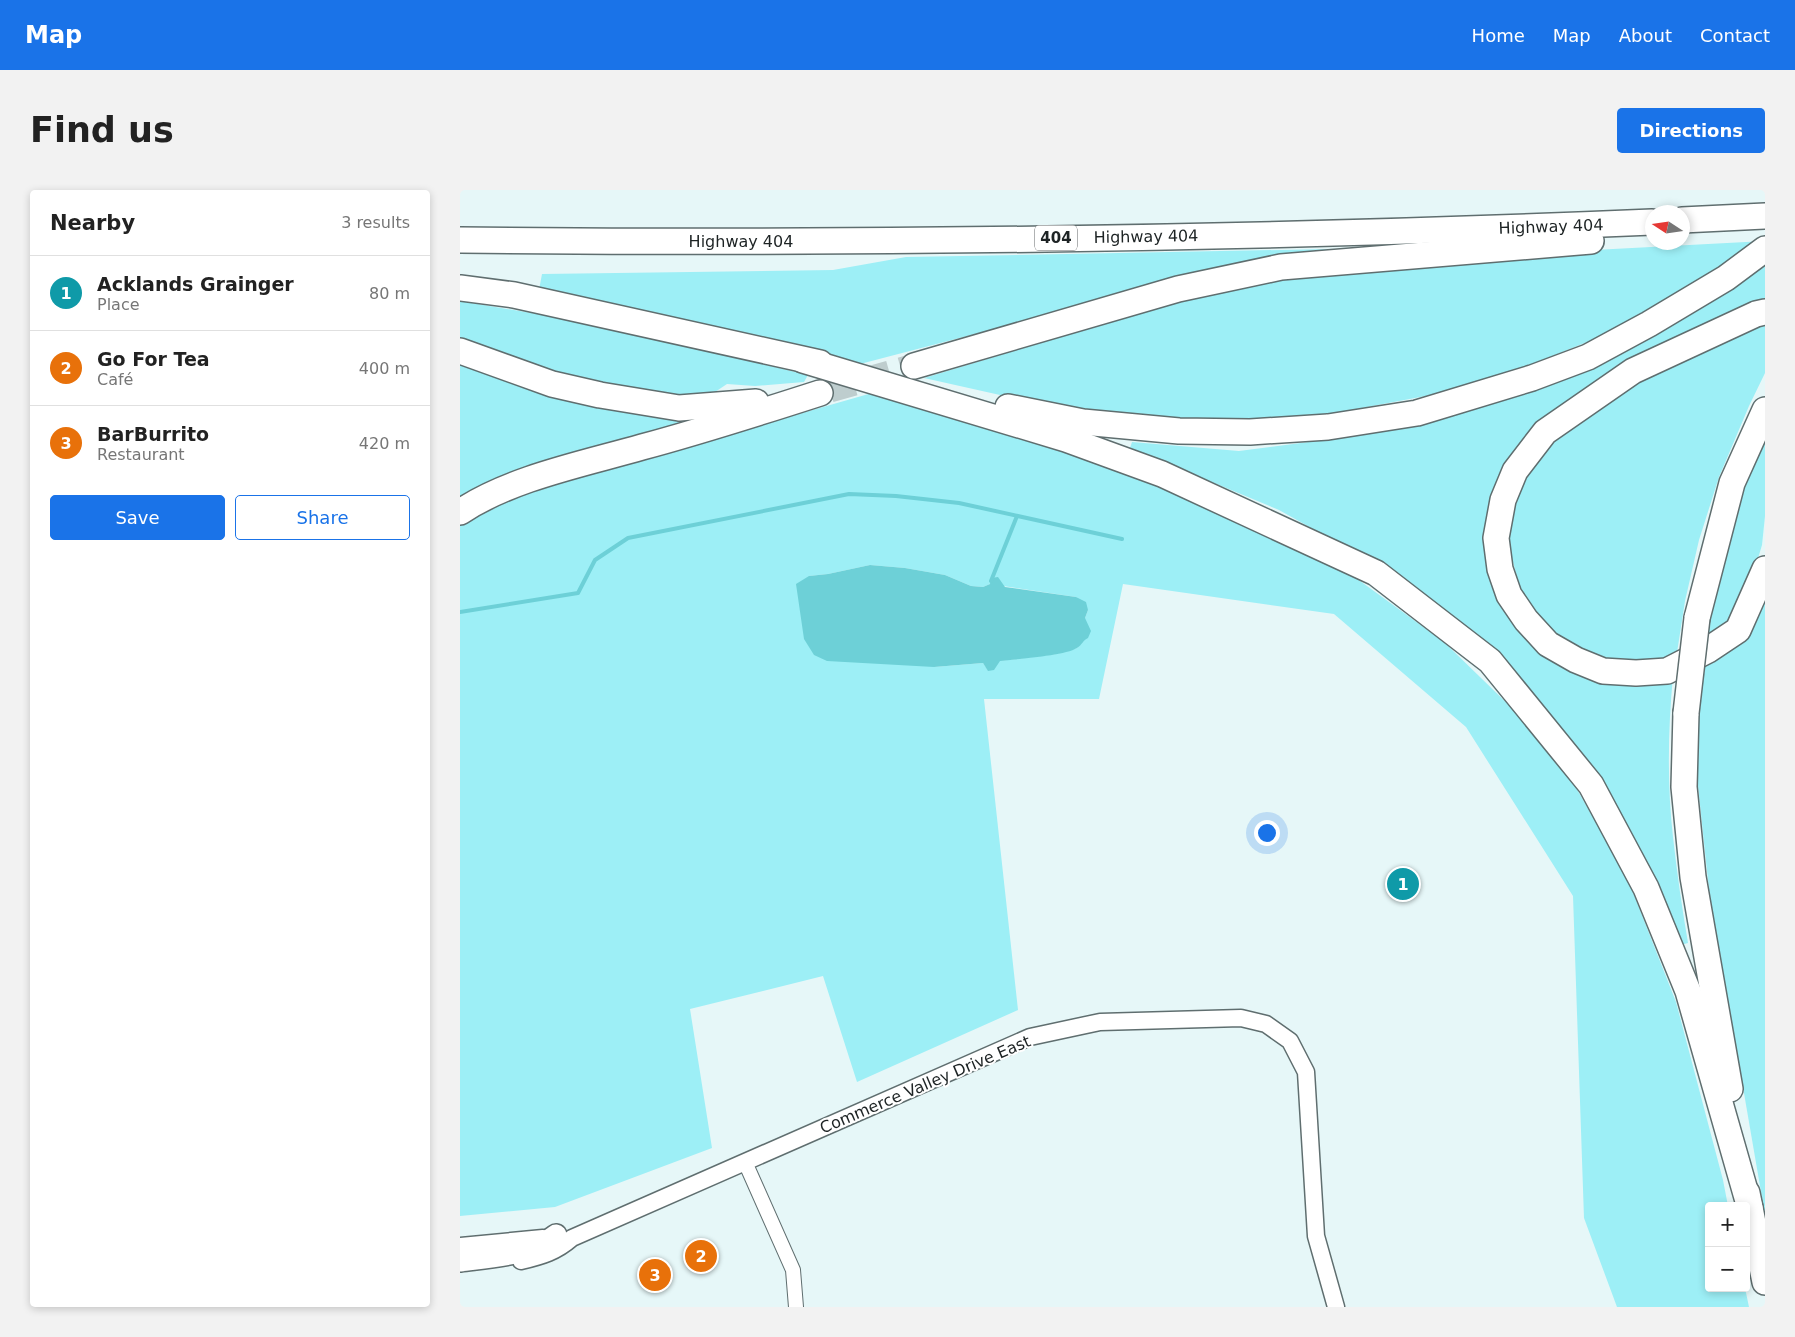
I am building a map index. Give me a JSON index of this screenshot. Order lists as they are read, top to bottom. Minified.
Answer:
{"streets":{"highway":["Highway 404","404"],"street":["Commerce Valley Drive East"]},"north":"left","page":{"header":"Map","nav":["Home","Map","About","Contact"],"buttons":["Directions",["Save","Share"]],"title":"Find us","heading":["Nearby","3 results"],"list":[{"mark":"1","name":"Acklands Grainger","note":"Place","value":"80 m"},{"mark":"2","name":"Go For Tea","note":"Café","value":"400 m"},{"mark":"3","name":"BarBurrito","note":"Restaurant","value":"420 m"}],"pins":["1","2","3"],"map_buttons":["+","−"]}}
